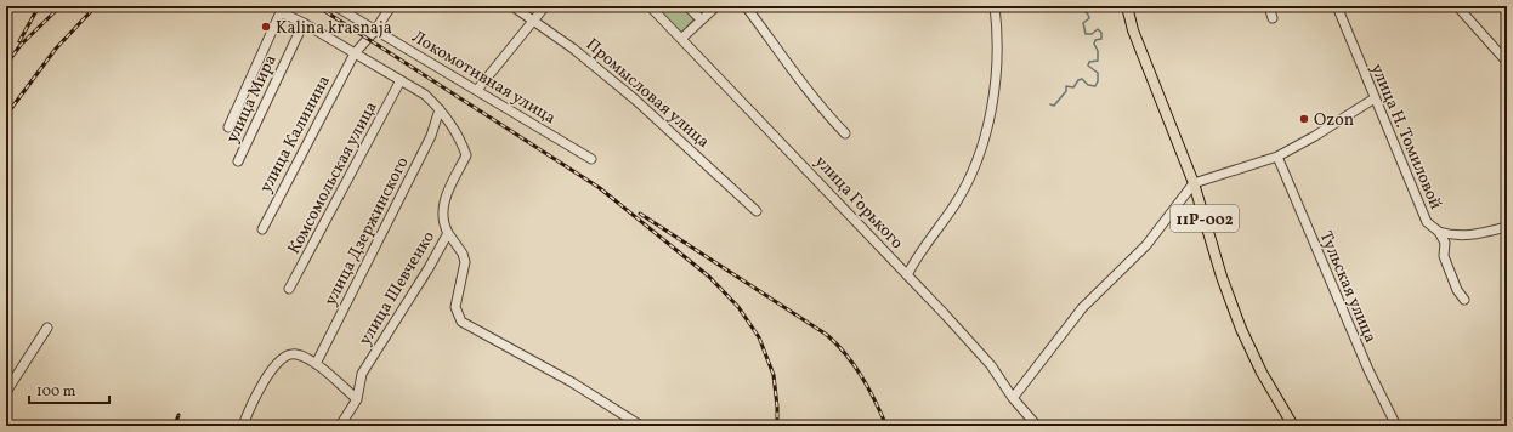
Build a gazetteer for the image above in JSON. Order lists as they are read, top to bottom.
{
  "streets": {
    "main road": ["11Р-002"],
    "street": [
      "Локомотивная улица",
      "Промысловая улица",
      "улица Мира",
      "улица Калинина",
      "улица Н. Томиловой",
      "Комсомольская улица",
      "улица Горького",
      "улица Дзержинского",
      "Тульская улица",
      "улица Шевченко"
    ]
  },
  "crossings": [
    ["Локомотивная улица", "улица Калинина"],
    ["улица Дзержинского", "улица Шевченко"]
  ],
  "places": ["Kalina krasnaja", "Ozon"],
  "scale_bar": "100 m"
}
